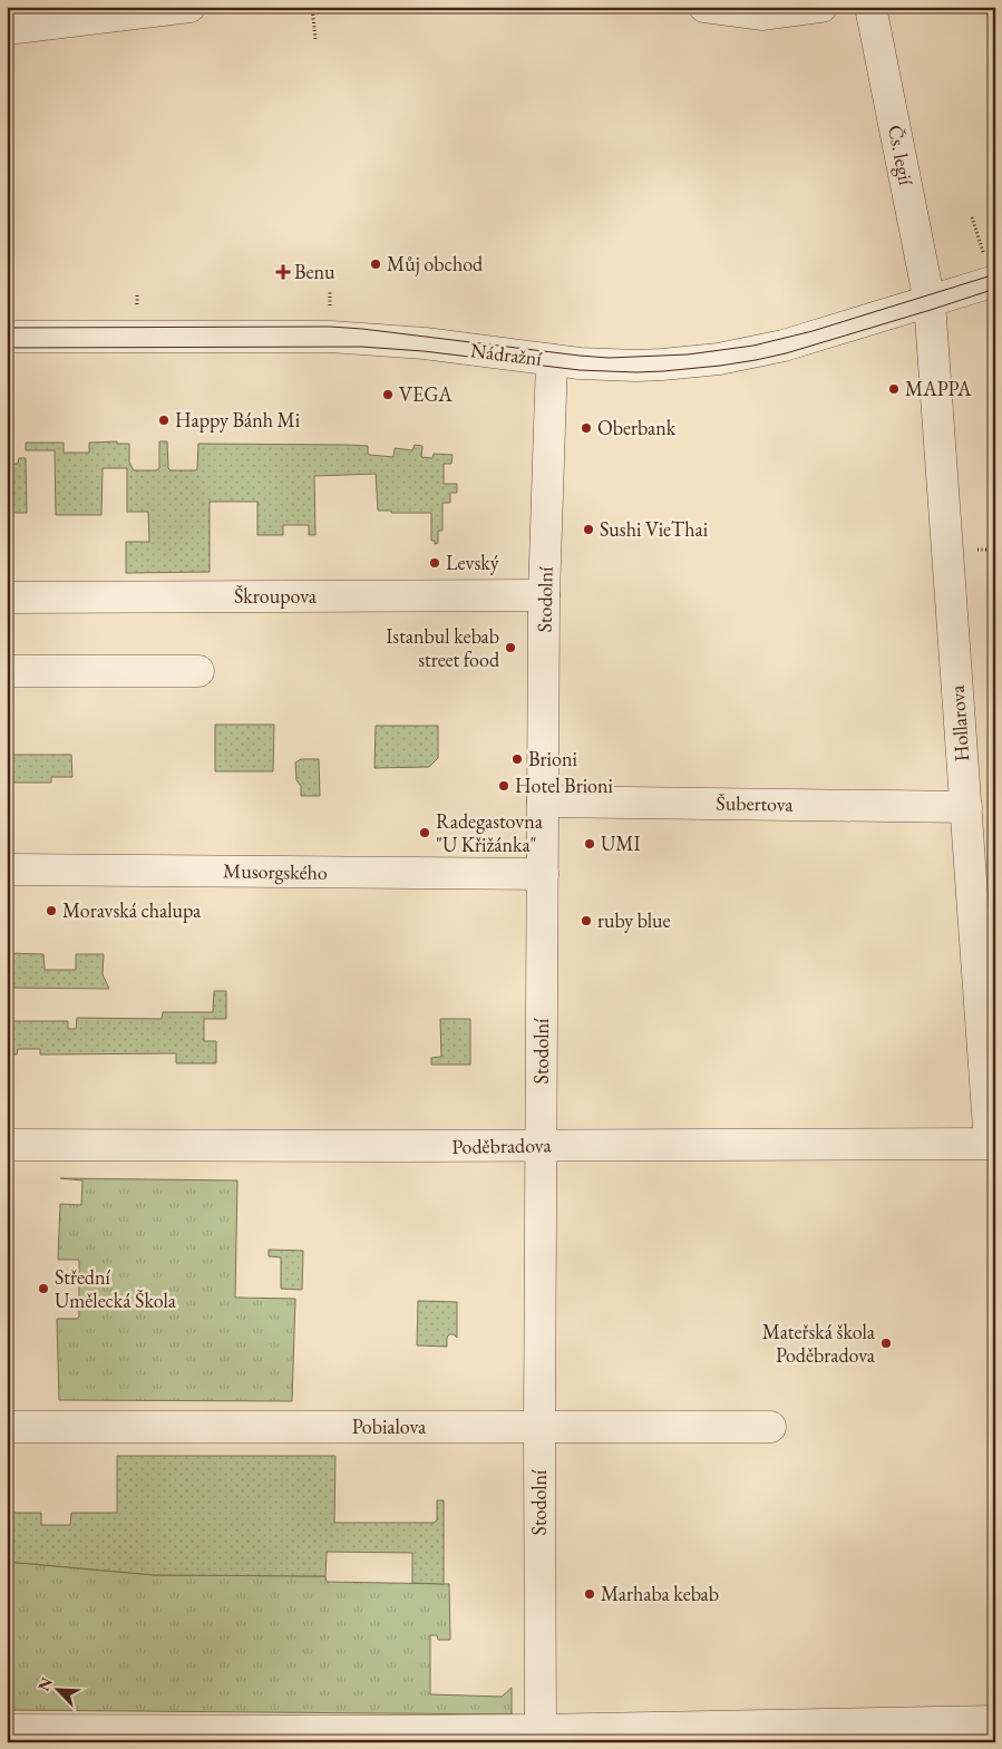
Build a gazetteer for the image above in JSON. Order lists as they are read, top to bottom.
{
  "streets": {
    "street": [
      "Čs. legií",
      "Nádražní",
      "Škroupova",
      "Stodolní",
      "Hollarova",
      "Šubertova",
      "Musorgského",
      "Poděbradova",
      "Pobialova"
    ]
  },
  "crossings": [
    ["Čs. legií", "Nádražní"],
    ["Čs. legií", "Hollarova"],
    ["Nádražní", "Stodolní"],
    ["Nádražní", "Hollarova"],
    ["Škroupova", "Stodolní"],
    ["Stodolní", "Šubertova"],
    ["Stodolní", "Musorgského"],
    ["Stodolní", "Poděbradova"],
    ["Stodolní", "Pobialova"],
    ["Hollarova", "Šubertova"],
    ["Hollarova", "Poděbradova"]
  ],
  "places": {
    "other": [
      "Můj obchod",
      "MAPPA",
      "VEGA",
      "Happy Bánh Mi",
      "Oberbank",
      "Sushi VieThai",
      "Levský",
      "Istanbul kebab street food",
      "Brioni",
      "Hotel Brioni",
      "Radegastovna \"U Křižánka\"",
      "UMI",
      "Moravská chalupa",
      "ruby blue",
      "Střední Umělecká Škola",
      "Mateřská škola Poděbradova",
      "Marhaba kebab"
    ],
    "health": ["Benu"]
  },
  "north": "top left"
}
